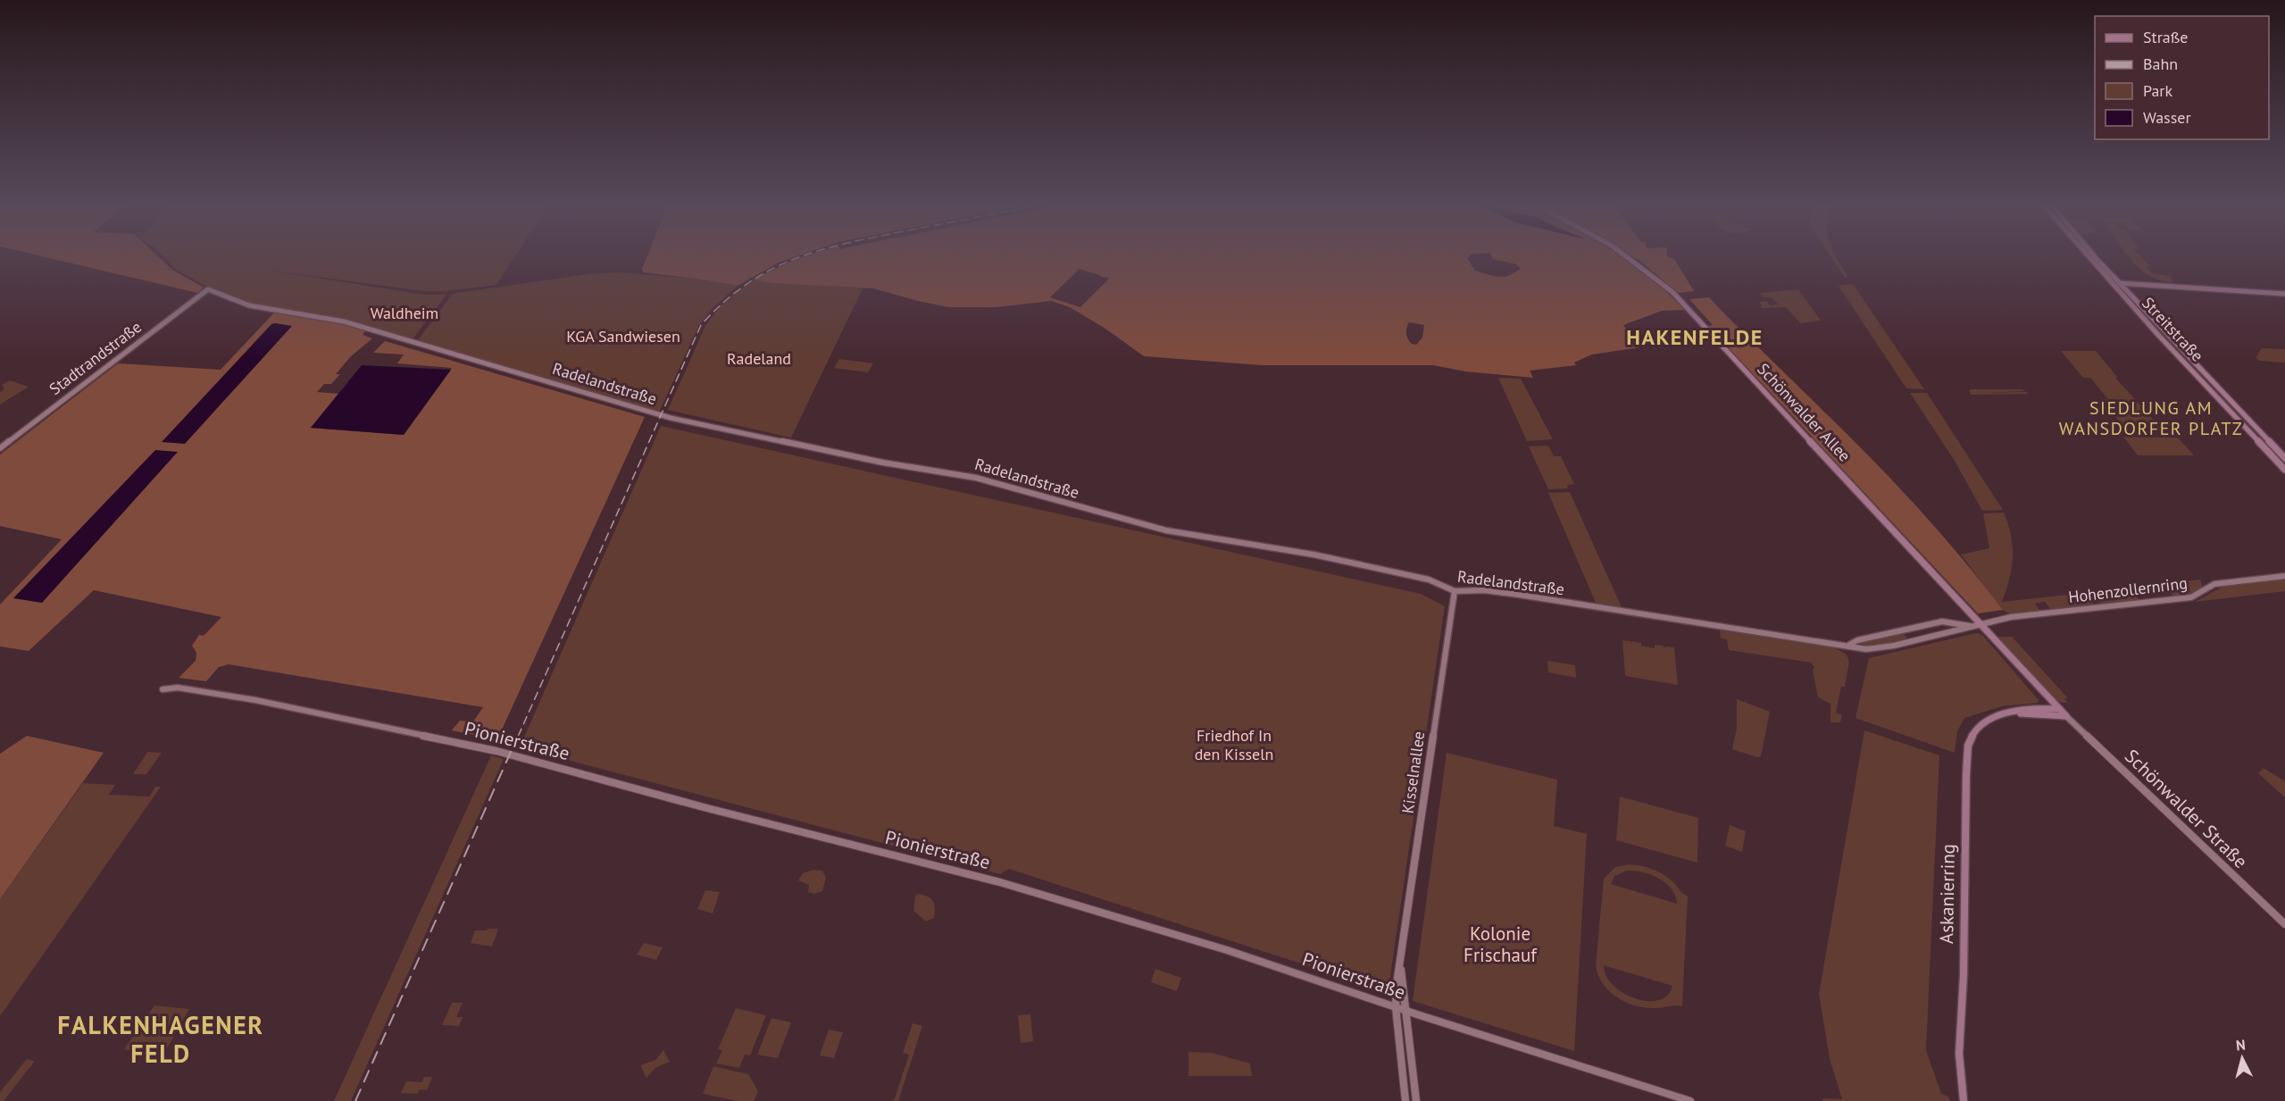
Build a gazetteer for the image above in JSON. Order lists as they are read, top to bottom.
{
  "streets": {
    "main road": ["Streitstraße", "Schönwalder Allee", "Askanierring"],
    "street": [
      "Stadtrandstraße",
      "Radelandstraße",
      "Hohenzollernring",
      "Pionierstraße",
      "Kisselnallee",
      "Schönwalder Straße"
    ]
  },
  "crossings": [
    ["Stadtrandstraße", "Radelandstraße"],
    ["Radelandstraße", "Hohenzollernring"],
    ["Radelandstraße", "Kisselnallee"],
    ["Schönwalder Allee", "Hohenzollernring"],
    ["Schönwalder Allee", "Schönwalder Straße"],
    ["Schönwalder Allee", "Askanierring"],
    ["Pionierstraße", "Kisselnallee"],
    ["Schönwalder Straße", "Askanierring"]
  ],
  "districts": ["HAKENFELDE", "SIEDLUNG AM WANSDORFER PLATZ", "FALKENHAGENER FELD"],
  "parks": [
    "Waldheim",
    "KGA Sandwiesen",
    "Radeland",
    "Friedhof In den Kisseln",
    "Kolonie Frischauf"
  ],
  "legend": [
    "Straße",
    "Bahn",
    "Park",
    "Wasser"
  ],
  "north": "top"
}
